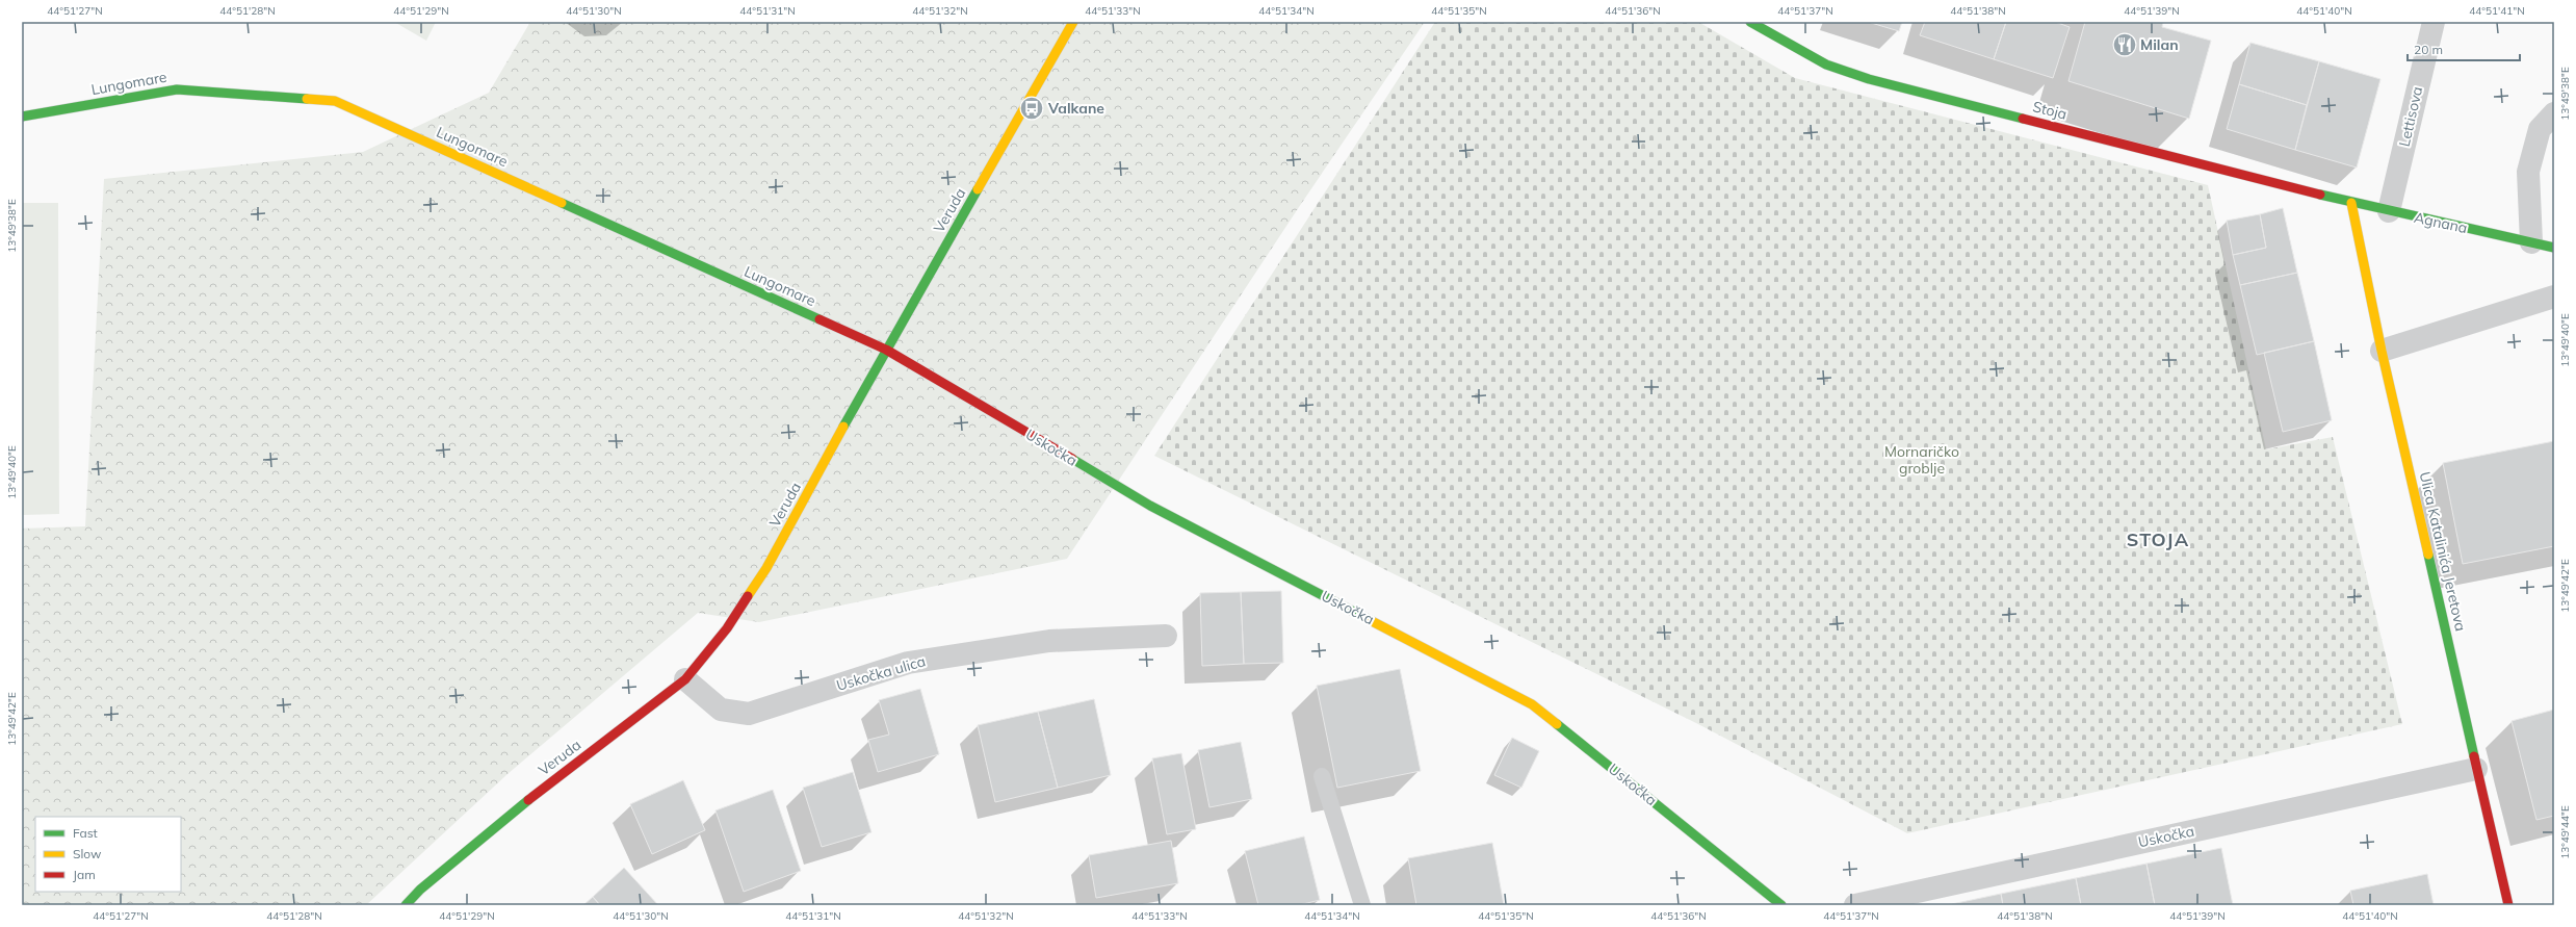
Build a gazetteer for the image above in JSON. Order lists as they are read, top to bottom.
{
  "streets": {
    "main road": [
      "Lungomare",
      "Stoja",
      "Veruda",
      "Agnana",
      "Uskočka",
      "Ulica Katalinića Jeretova"
    ],
    "street": ["Lettisova", "Uskočka ulica"]
  },
  "crossings": [
    ["Lungomare", "Veruda"],
    ["Lungomare", "Uskočka"],
    ["Stoja", "Agnana"],
    ["Stoja", "Ulica Katalinića Jeretova"],
    ["Lettisova", "Agnana"],
    ["Veruda", "Uskočka"],
    ["Veruda", "Uskočka ulica"],
    ["Agnana", "Ulica Katalinića Jeretova"],
    ["Uskočka", "Ulica Katalinića Jeretova"]
  ],
  "districts": ["STOJA"],
  "parks": ["Mornaričko groblje"],
  "places": {
    "restaurant": ["Milan"],
    "bus stop": ["Valkane"]
  },
  "legend": ["Fast", "Slow", "Jam"],
  "scale_bar": "20 m",
  "coordinates": [
    "44°51'27\"N",
    "44°51'28\"N",
    "44°51'29\"N",
    "44°51'30\"N",
    "44°51'31\"N",
    "44°51'32\"N",
    "44°51'33\"N",
    "44°51'34\"N",
    "44°51'35\"N",
    "44°51'36\"N",
    "44°51'37\"N",
    "44°51'38\"N",
    "44°51'39\"N",
    "44°51'40\"N",
    "44°51'41\"N",
    "13°49'38\"E",
    "13°49'40\"E",
    "13°49'42\"E",
    "13°49'44\"E"
  ]
}
